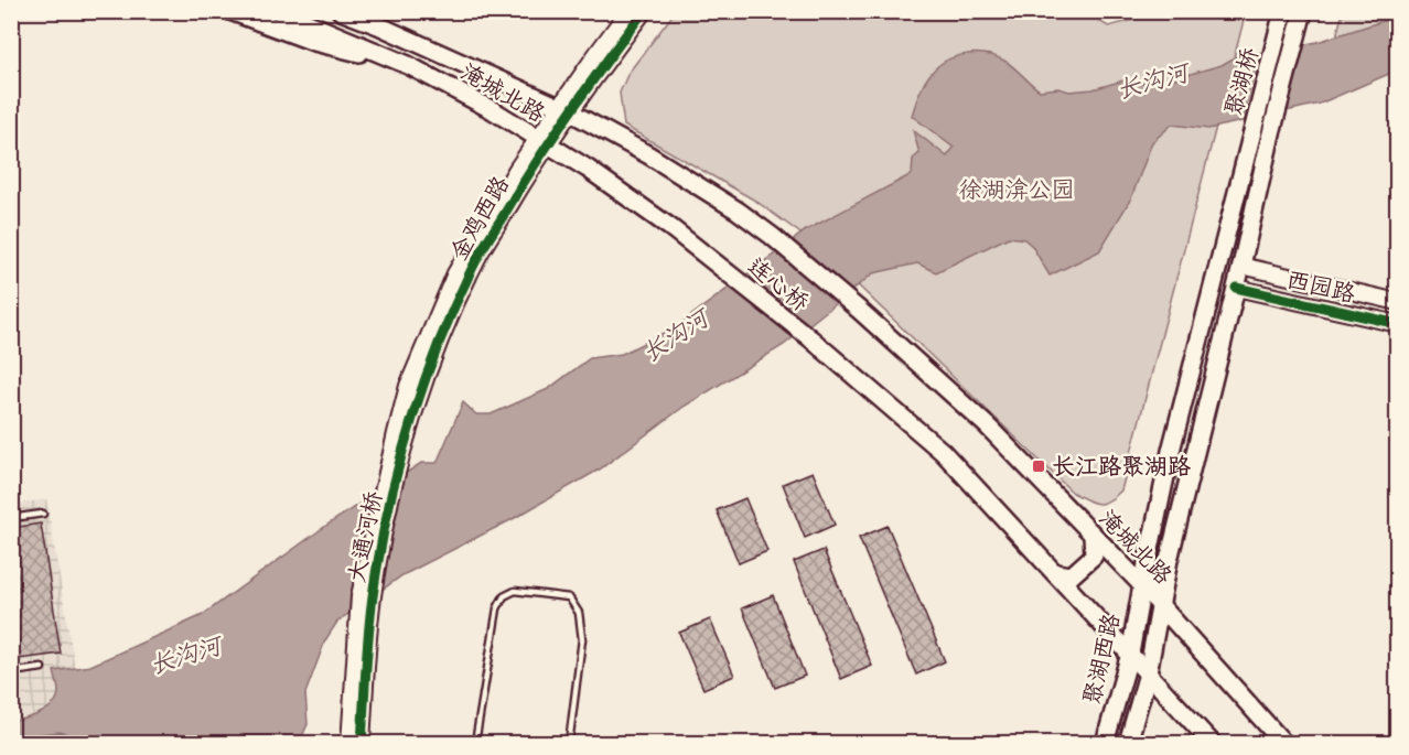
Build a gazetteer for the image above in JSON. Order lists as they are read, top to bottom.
{
  "streets": {
    "main road": [
      "聚湖桥",
      "淹城北路",
      "连心桥",
      "聚湖西路"
    ],
    "street": ["金鸡西路", "西园路", "大通河桥"]
  },
  "crossings": [
    ["聚湖桥", "淹城北路"],
    ["聚湖桥", "西园路"],
    ["聚湖桥", "聚湖西路"],
    ["淹城北路", "金鸡西路"],
    ["淹城北路", "连心桥"],
    ["淹城北路", "聚湖西路"],
    ["金鸡西路", "大通河桥"],
    ["西园路", "聚湖西路"]
  ],
  "water": ["长沟河"],
  "parks": ["徐湖渰公园"],
  "places": {
    "transit": ["长江路聚湖路"]
  }
}
